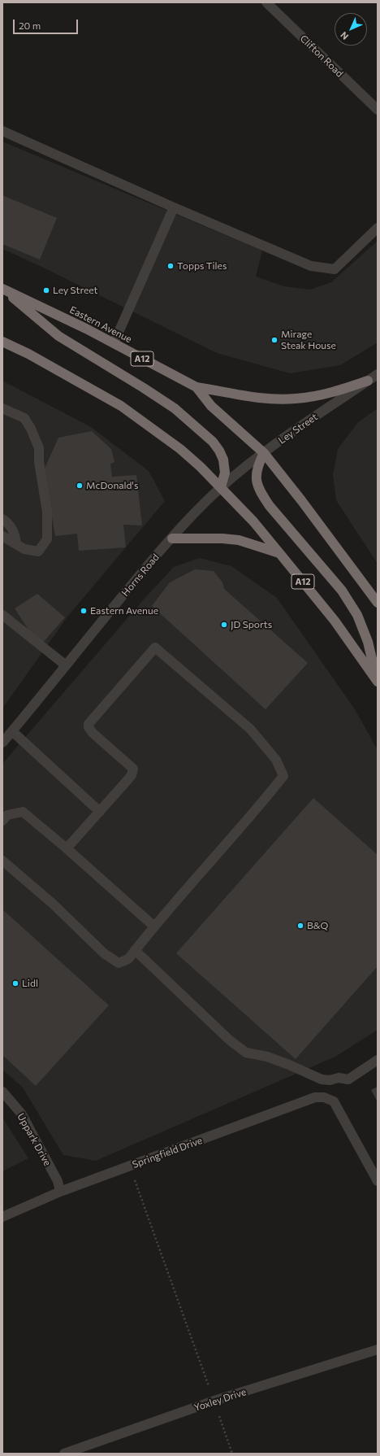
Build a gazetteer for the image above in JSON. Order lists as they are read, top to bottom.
{
  "streets": {
    "highway": ["Eastern Avenue", "A12"],
    "street": [
      "Clifton Road",
      "Ley Street",
      "Horns Road",
      "Uppark Drive",
      "Springfield Drive",
      "Yoxley Drive"
    ]
  },
  "crossings": [
    ["Eastern Avenue", "Ley Street"],
    ["A12", "Ley Street"],
    ["A12", "Horns Road"],
    ["Ley Street", "Horns Road"],
    ["Uppark Drive", "Springfield Drive"]
  ],
  "places": [
    "Topps Tiles",
    "Ley Street",
    "Mirage Steak House",
    "McDonald's",
    "Eastern Avenue",
    "JD Sports",
    "B&Q",
    "Lidl"
  ],
  "scale_bar": "20 m",
  "north": "bottom left"
}
